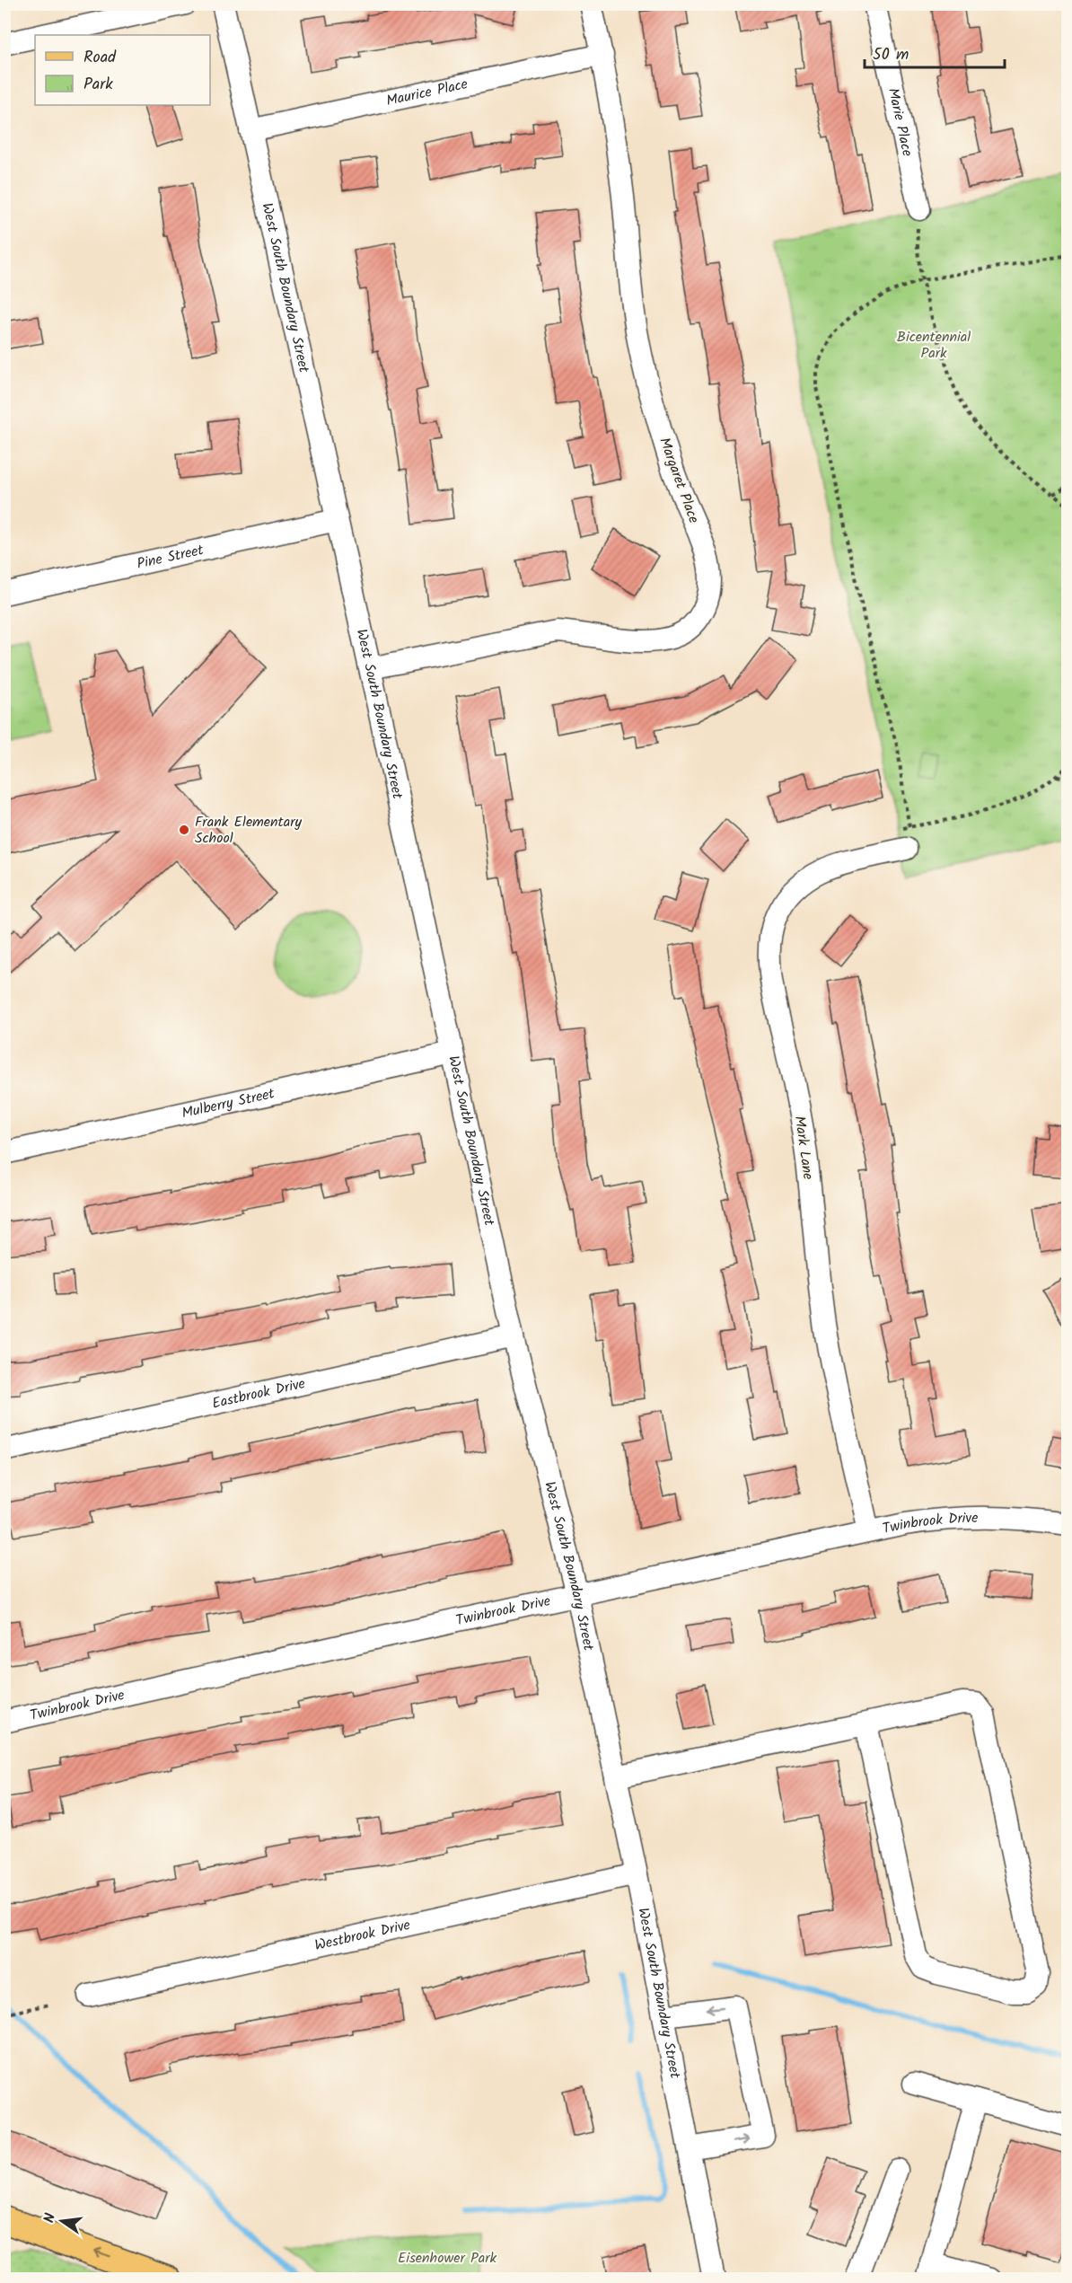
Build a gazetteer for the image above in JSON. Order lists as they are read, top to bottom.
{
  "streets": {
    "street": [
      "Maurice Place",
      "Marie Place",
      "West South Boundary Street",
      "Margaret Place",
      "Pine Street",
      "Mulberry Street",
      "Mark Lane",
      "Eastbrook Drive",
      "Twinbrook Drive",
      "Westbrook Drive"
    ]
  },
  "crossings": [
    ["Maurice Place", "West South Boundary Street"],
    ["Maurice Place", "Margaret Place"],
    ["West South Boundary Street", "Margaret Place"],
    ["West South Boundary Street", "Pine Street"],
    ["West South Boundary Street", "Mulberry Street"],
    ["West South Boundary Street", "Eastbrook Drive"],
    ["West South Boundary Street", "Twinbrook Drive"],
    ["West South Boundary Street", "Westbrook Drive"],
    ["Mark Lane", "Twinbrook Drive"]
  ],
  "parks": ["Bicentennial Park", "Eisenhower Park"],
  "places": ["Frank Elementary School"],
  "legend": ["Road", "Park"],
  "scale_bar": "50 m",
  "north": "left"
}
